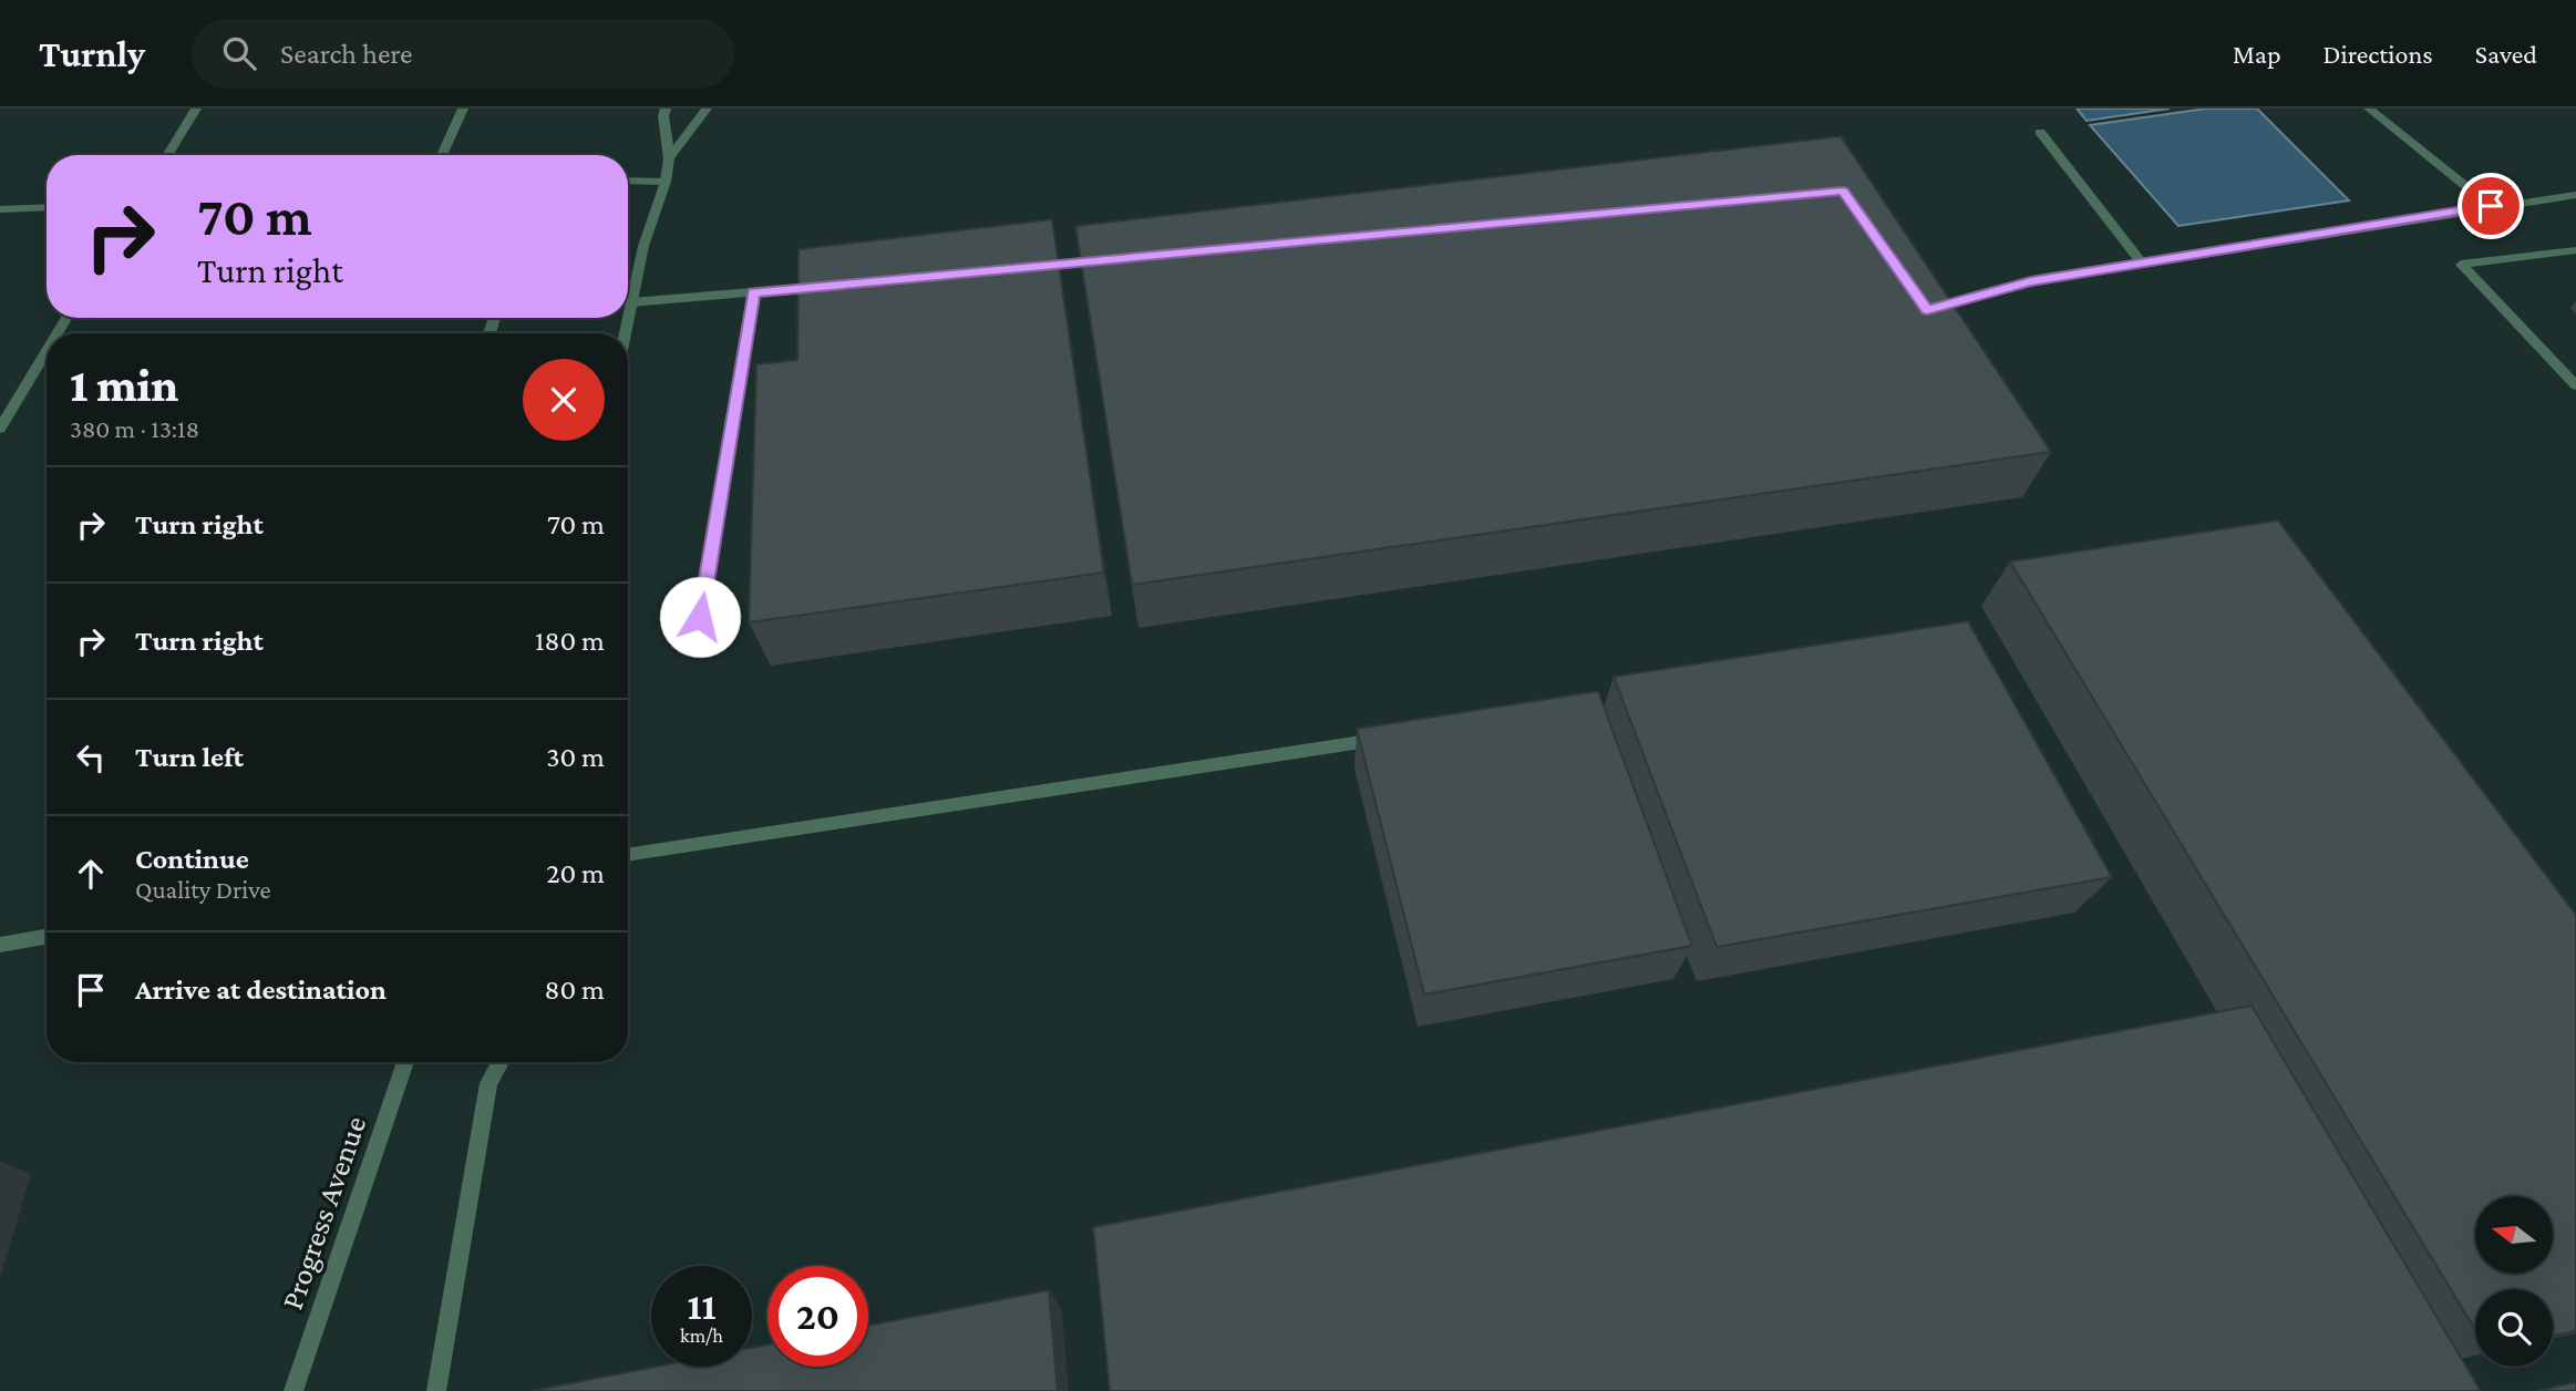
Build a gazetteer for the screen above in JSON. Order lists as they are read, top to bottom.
{
  "streets": {
    "street": ["Progress Avenue"]
  },
  "north": "left",
  "page": {
    "header": "Turnly",
    "search": "Search here",
    "nav": ["Map", "Directions", "Saved"],
    "turn": ["70 m", "Turn right"],
    "heading": ["1 min", "380 m · 13:18"],
    "list": [
      {
        "name": "Turn right",
        "value": "70 m"
      },
      {
        "name": "Turn right",
        "value": "180 m"
      },
      {
        "name": "Turn left",
        "value": "30 m"
      },
      {
        "name": "Continue",
        "note": "Quality Drive",
        "value": "20 m"
      },
      {
        "name": "Arrive at destination",
        "value": "80 m"
      }
    ],
    "speed": "11 km/h",
    "limit": "20"
  }
}
